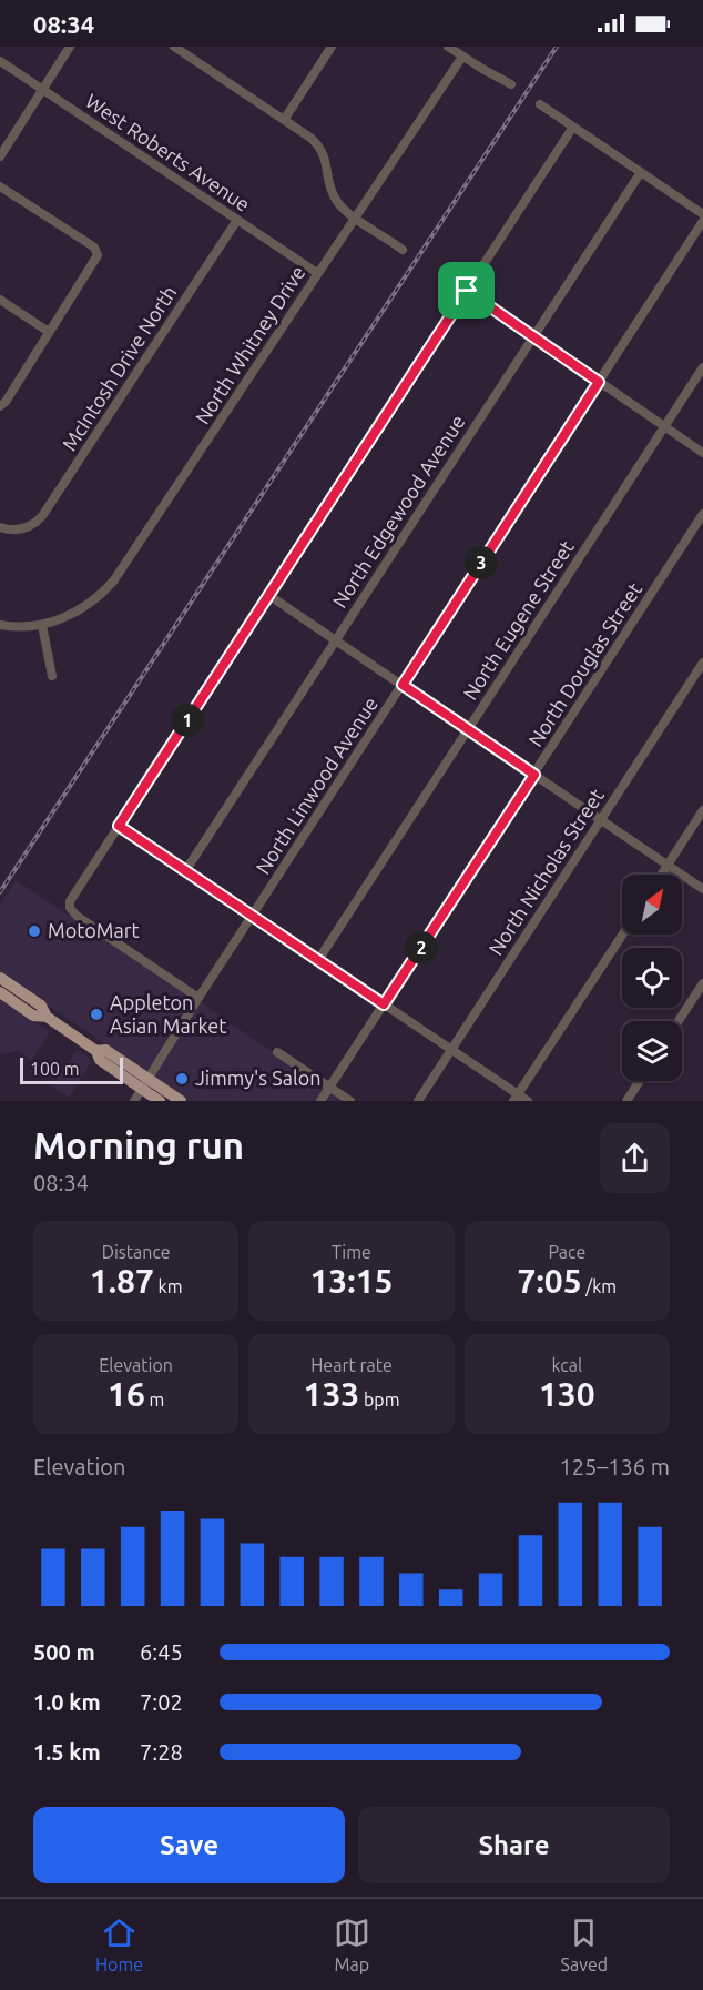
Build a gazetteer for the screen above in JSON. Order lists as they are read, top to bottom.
{
  "streets": {
    "street": [
      "West Roberts Avenue",
      "North Whitney Drive",
      "McIntosh Drive North",
      "North Edgewood Avenue",
      "North Eugene Street",
      "North Douglas Street",
      "North Linwood Avenue",
      "North Nicholas Street"
    ]
  },
  "crossings": [
    ["West Roberts Avenue", "North Whitney Drive"],
    ["West Roberts Avenue", "McIntosh Drive North"]
  ],
  "places": ["MotoMart", "Appleton Asian Market", "Jimmy's Salon"],
  "scale_bar": "100 m",
  "north": "top right",
  "page": {
    "status": "08:34",
    "pins": ["3", "1", "2"],
    "scale": "100 m",
    "heading": ["Morning run", "08:34"],
    "stats": [
      ["Distance", "1.87 km"],
      ["Time", "13:15"],
      ["Pace", "7:05 /km"],
      ["Elevation", "16 m"],
      ["Heart rate", "133 bpm"],
      ["kcal", "130"]
    ],
    "chart": ["Elevation", "125–136 m"],
    "list": [
      {
        "name": "500 m",
        "note": "6:45"
      },
      {
        "name": "1.0 km",
        "note": "7:02"
      },
      {
        "name": "1.5 km",
        "note": "7:28"
      }
    ],
    "buttons": ["Save", "Share"],
    "tabs": ["Home", "Map", "Saved"]
  }
}
